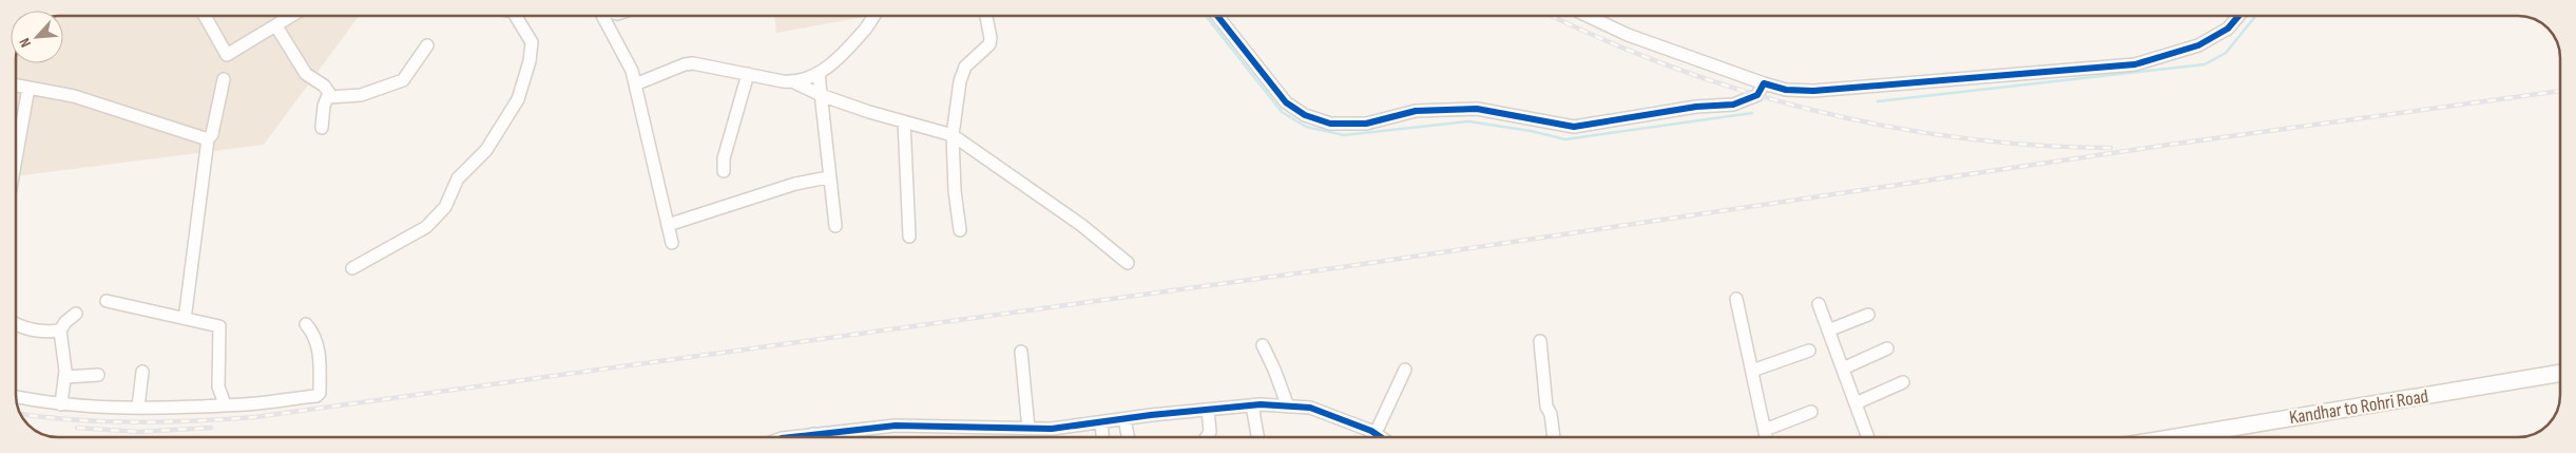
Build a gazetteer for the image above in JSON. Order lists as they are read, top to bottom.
{
  "streets": {
    "street": ["Kandhar to Rohri Road"]
  },
  "north": "bottom left"
}
